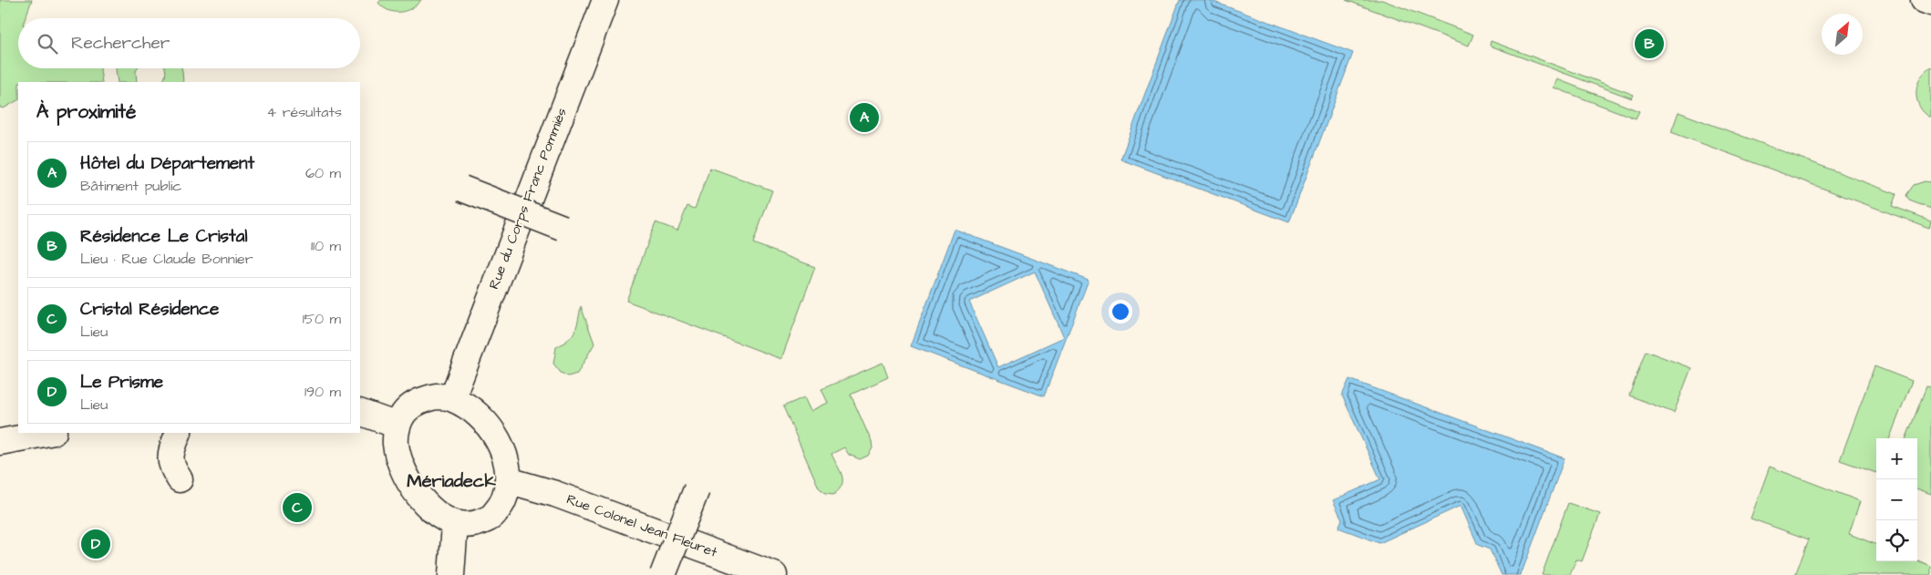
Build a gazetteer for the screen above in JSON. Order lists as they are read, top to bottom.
{
  "streets": {
    "street": ["Rue du Corps Franc Pommiès", "Rue Colonel Jean Fleuret"]
  },
  "crossings": [
    ["Rue du Corps Franc Pommiès", "Rue Colonel Jean Fleuret"]
  ],
  "districts": ["Mériadeck"],
  "north": "top right",
  "page": {
    "search": "Rechercher",
    "pins": [
      "B",
      "A",
      "C",
      "D"
    ],
    "heading": ["À proximité", "4 résultats"],
    "list": [
      {
        "mark": "A",
        "name": "Hôtel du Département",
        "note": "Bâtiment public",
        "value": "60 m"
      },
      {
        "mark": "B",
        "name": "Résidence Le Cristal",
        "note": "Lieu · Rue Claude Bonnier",
        "value": "110 m"
      },
      {
        "mark": "C",
        "name": "Cristal Résidence",
        "note": "Lieu",
        "value": "150 m"
      },
      {
        "mark": "D",
        "name": "Le Prisme",
        "note": "Lieu",
        "value": "190 m"
      }
    ],
    "map_buttons": ["+", "−"]
  }
}
